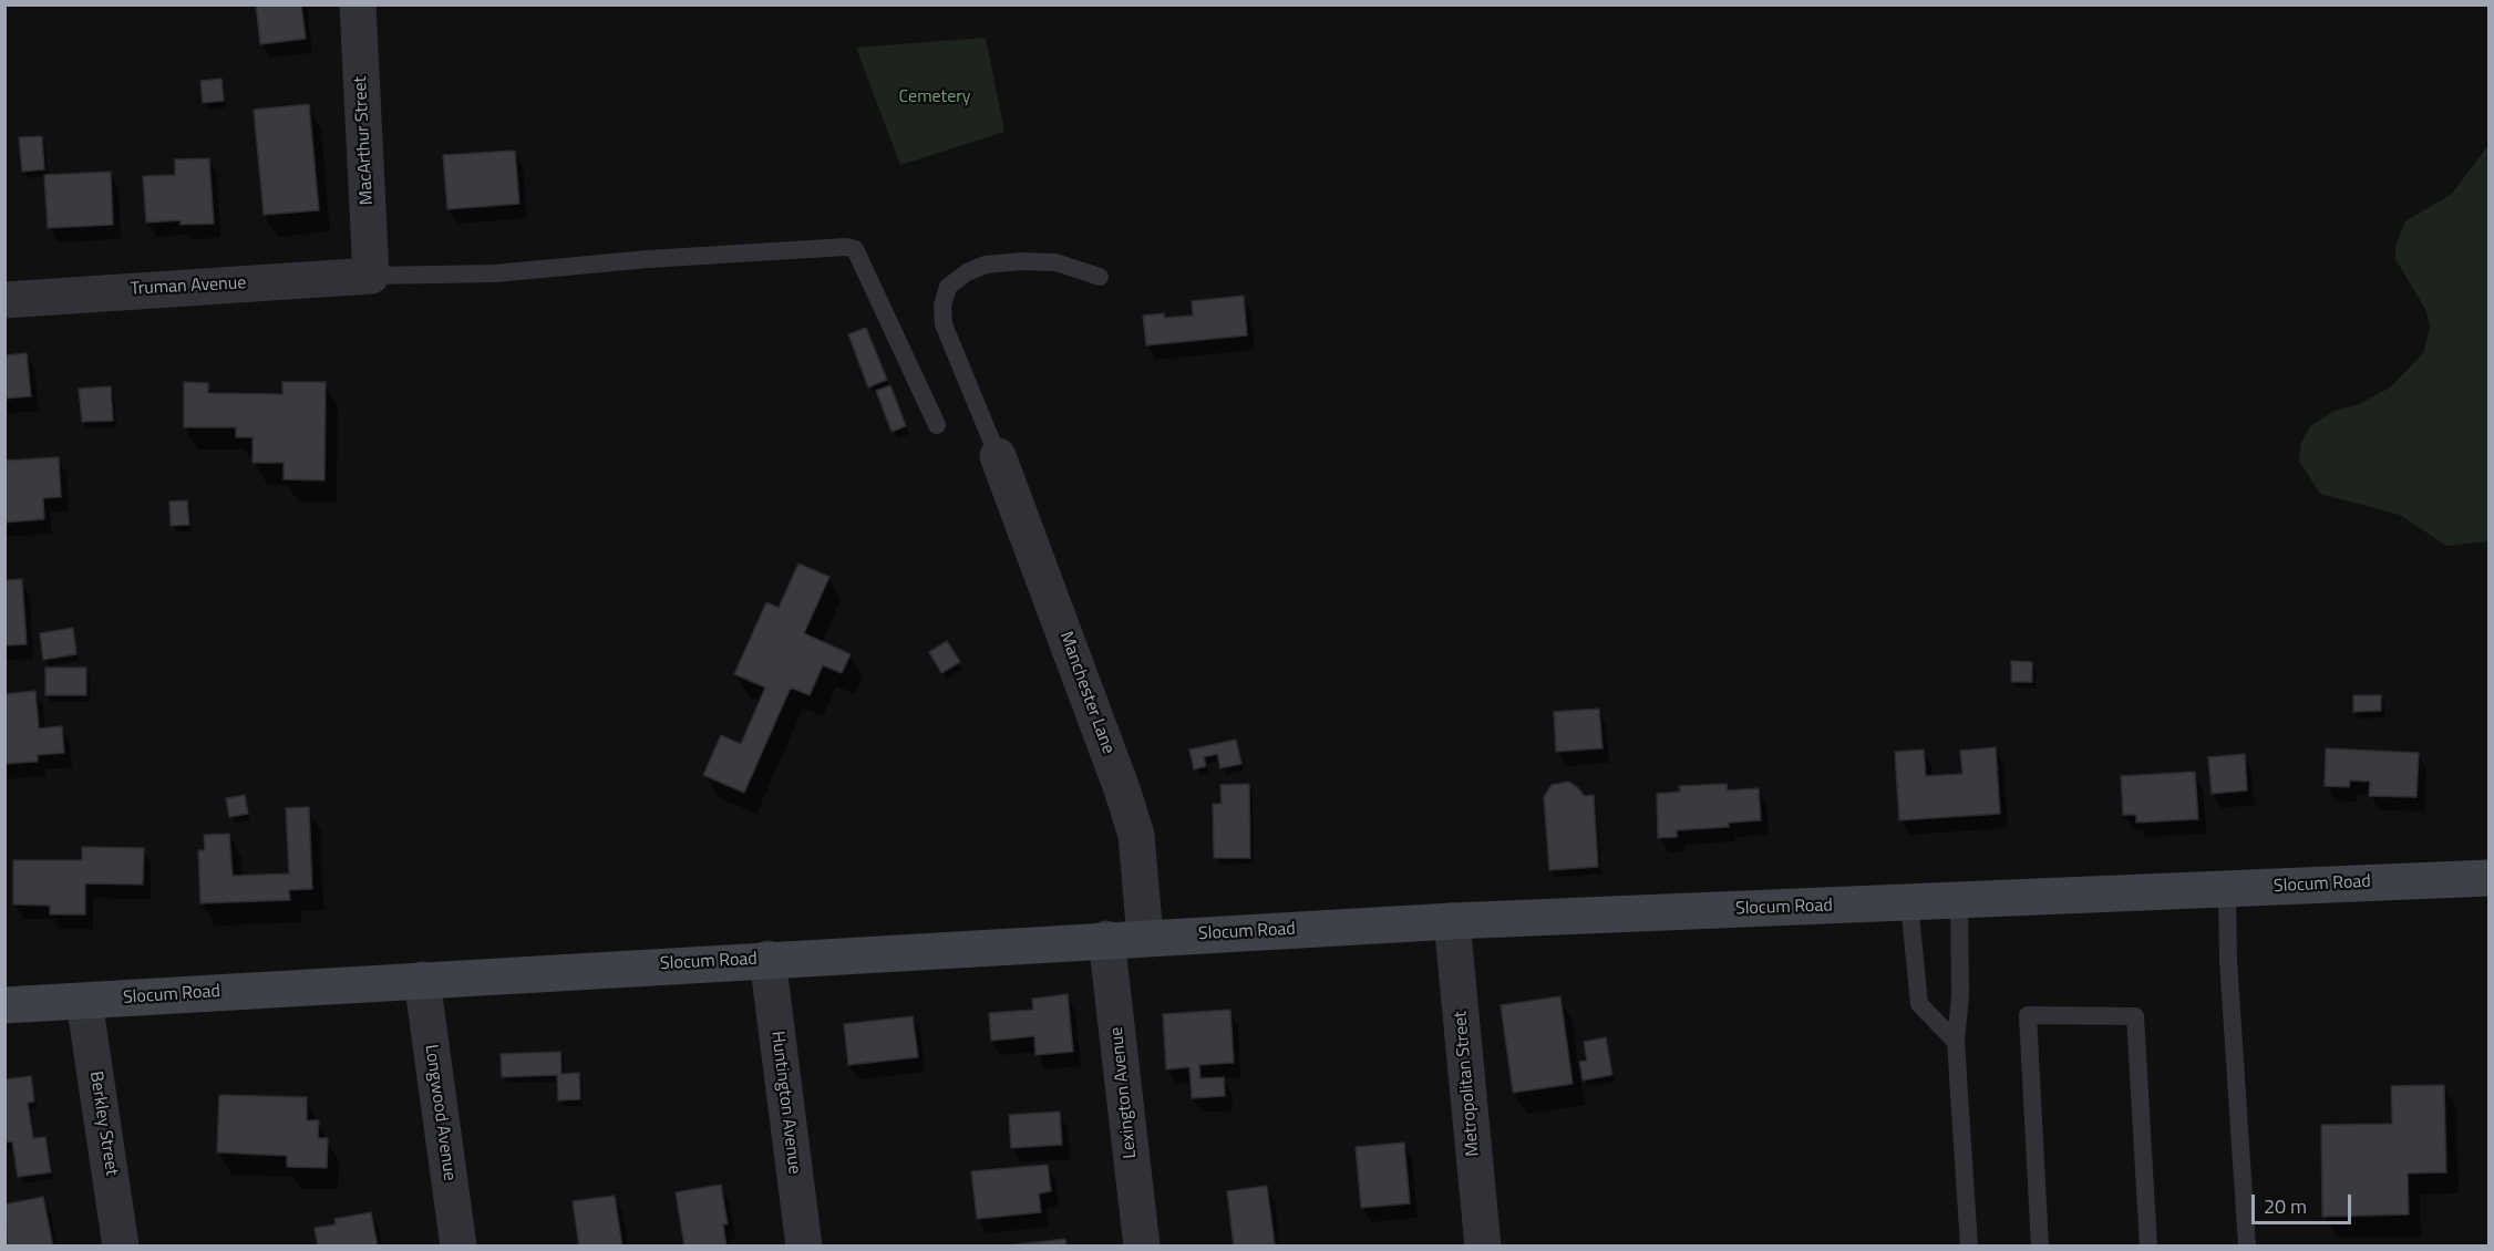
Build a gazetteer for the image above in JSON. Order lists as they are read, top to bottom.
{
  "streets": {
    "main road": ["Slocum Road"],
    "street": [
      "MacArthur Street",
      "Truman Avenue",
      "Manchester Lane",
      "Metropolitan Street",
      "Lexington Avenue",
      "Huntington Avenue",
      "Longwood Avenue",
      "Berkley Street"
    ]
  },
  "crossings": [
    ["MacArthur Street", "Truman Avenue"],
    ["Manchester Lane", "Slocum Road"],
    ["Slocum Road", "Metropolitan Street"],
    ["Slocum Road", "Lexington Avenue"],
    ["Slocum Road", "Huntington Avenue"],
    ["Slocum Road", "Longwood Avenue"],
    ["Slocum Road", "Berkley Street"]
  ],
  "parks": ["Cemetery"],
  "scale_bar": "20 m"
}
